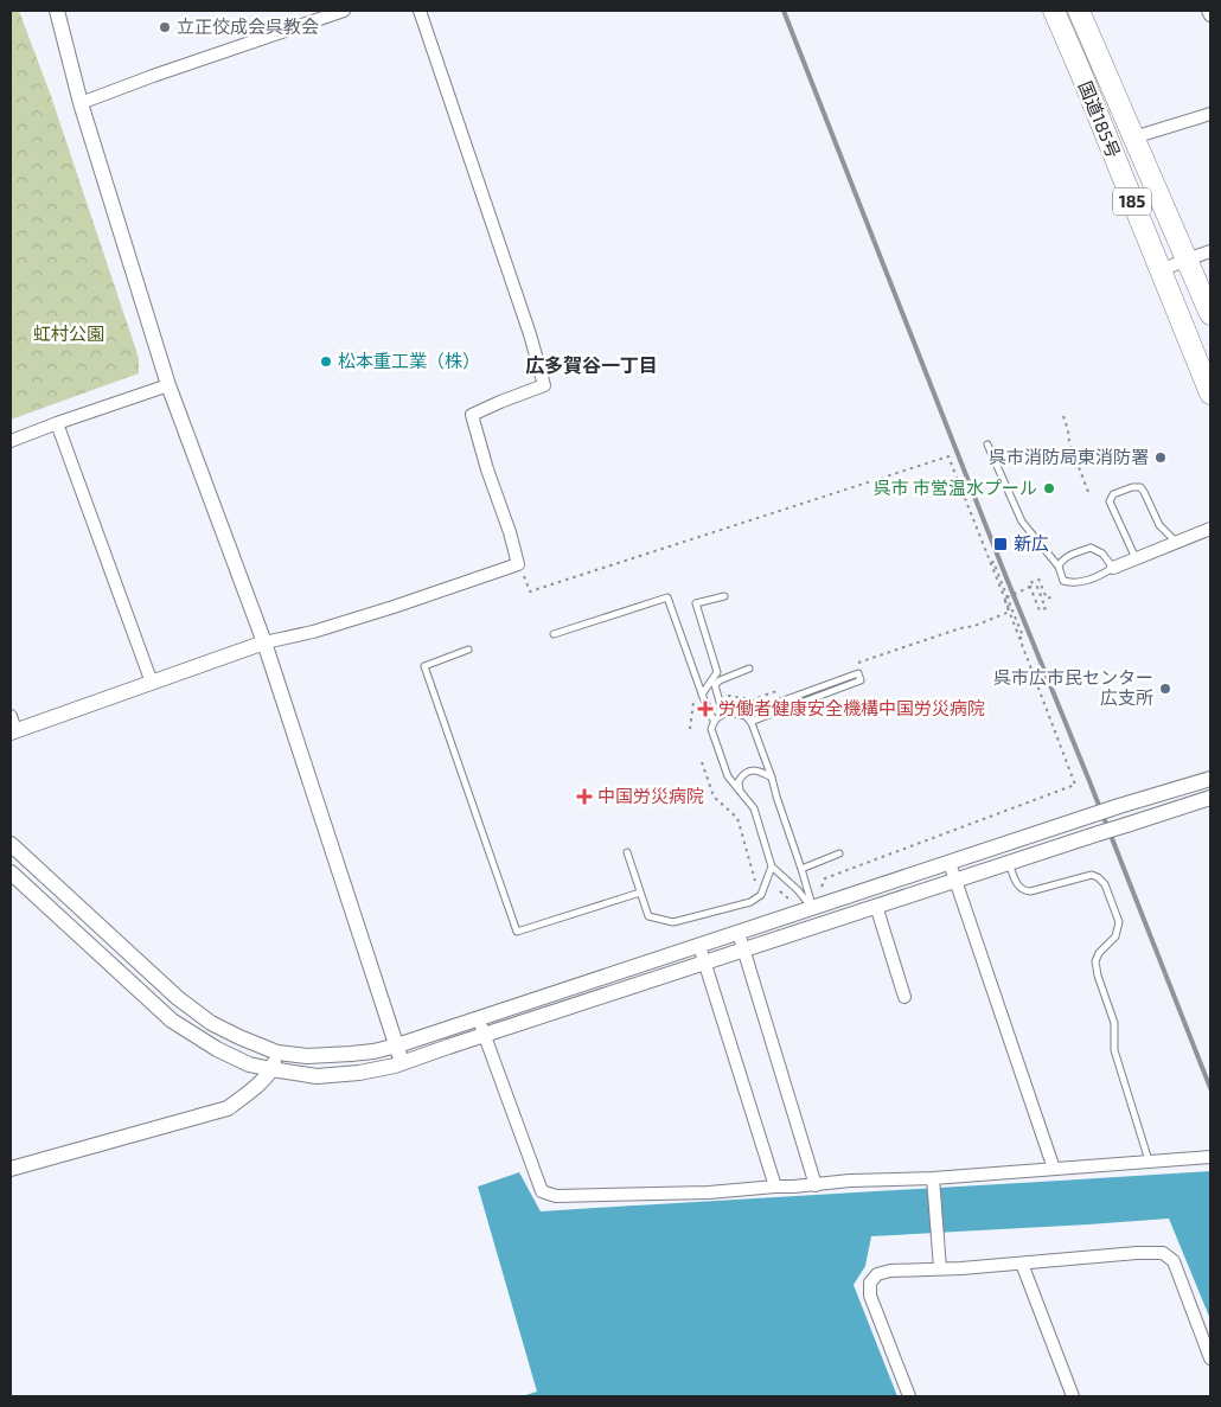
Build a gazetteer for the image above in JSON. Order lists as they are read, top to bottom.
{
  "streets": {
    "highway": ["国道185号", "185"]
  },
  "districts": ["広多賀谷一丁目"],
  "parks": ["虹村公園"],
  "places": {
    "other": [
      "立正佼成会呉教会",
      "松本重工業（株）",
      "呉市消防局東消防署",
      "呉市 市営温水プール",
      "呉市広市民センター 広支所"
    ],
    "transit": ["新広"],
    "health": ["労働者健康安全機構中国労災病院", "中国労災病院"]
  }
}
